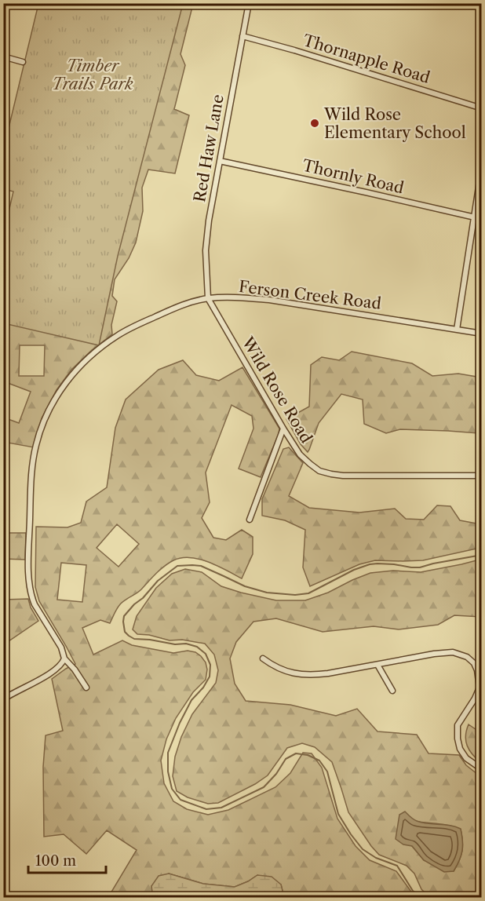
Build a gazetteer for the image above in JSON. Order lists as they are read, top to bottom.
{
  "streets": {
    "street": [
      "Thornapple Road",
      "Red Haw Lane",
      "Thornly Road",
      "Ferson Creek Road",
      "Wild Rose Road"
    ]
  },
  "crossings": [
    ["Thornapple Road", "Red Haw Lane"],
    ["Red Haw Lane", "Thornly Road"],
    ["Red Haw Lane", "Ferson Creek Road"],
    ["Red Haw Lane", "Wild Rose Road"],
    ["Ferson Creek Road", "Wild Rose Road"]
  ],
  "parks": ["Timber Trails Park"],
  "places": ["Wild Rose Elementary School"],
  "scale_bar": "100 m"
}
